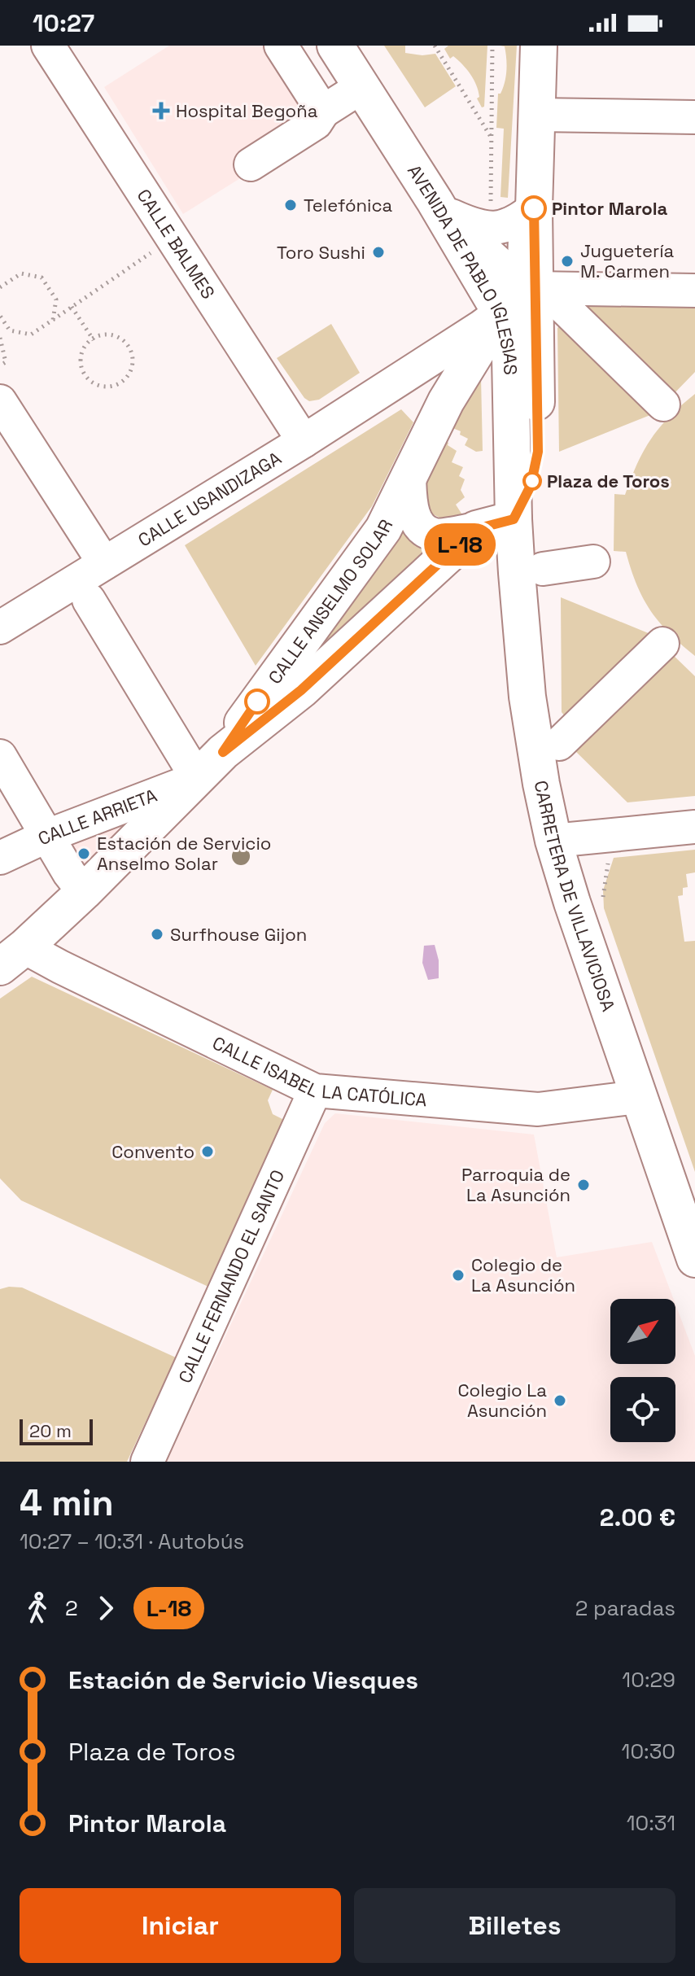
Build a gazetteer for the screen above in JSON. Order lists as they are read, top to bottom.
{
  "streets": {
    "main road": ["AVENIDA DE PABLO IGLESIAS", "CALLE ANSELMO SOLAR", "CARRETERA DE VILLAVICIOSA"],
    "street": [
      "CALLE BALMES",
      "CALLE USANDIZAGA",
      "CALLE ARRIETA",
      "CALLE ISABEL LA CATÓLICA",
      "CALLE FERNANDO EL SANTO"
    ]
  },
  "crossings": [
    ["CALLE BALMES", "CALLE USANDIZAGA"],
    ["AVENIDA DE PABLO IGLESIAS", "CALLE USANDIZAGA"],
    ["AVENIDA DE PABLO IGLESIAS", "CALLE ANSELMO SOLAR"],
    ["AVENIDA DE PABLO IGLESIAS", "CARRETERA DE VILLAVICIOSA"],
    ["CALLE USANDIZAGA", "CALLE ANSELMO SOLAR"],
    ["CALLE ANSELMO SOLAR", "CALLE ARRIETA"],
    ["CALLE ANSELMO SOLAR", "CALLE ISABEL LA CATÓLICA"],
    ["CARRETERA DE VILLAVICIOSA", "CALLE ISABEL LA CATÓLICA"],
    ["CALLE ISABEL LA CATÓLICA", "CALLE FERNANDO EL SANTO"]
  ],
  "places": {
    "health": ["Hospital Begoña"],
    "other": [
      "Telefónica",
      "Pintor Marola",
      "Toro Sushi",
      "Juguetería M. Carmen",
      "Plaza de Toros",
      "Estación de Servicio Anselmo Solar",
      "Surfhouse Gijon",
      "Convento",
      "Parroquia de La Asunción",
      "Colegio de La Asunción",
      "Colegio La Asunción"
    ]
  },
  "lines": ["bus line L-18"],
  "scale_bar": "20 m",
  "north": "top right",
  "page": {
    "status": "10:27",
    "on_map": "L-18",
    "scale": "20 m",
    "heading": ["4 min", "10:27 – 10:31 · Autobús", "2.00 €"],
    "legs": ["2", "L-18", "2 paradas"],
    "list": [
      {
        "name": "Estación de Servicio Viesques",
        "value": "10:29"
      },
      {
        "name": "Plaza de Toros",
        "value": "10:30"
      },
      {
        "name": "Pintor Marola",
        "value": "10:31"
      }
    ],
    "buttons": ["Iniciar", "Billetes"]
  }
}
